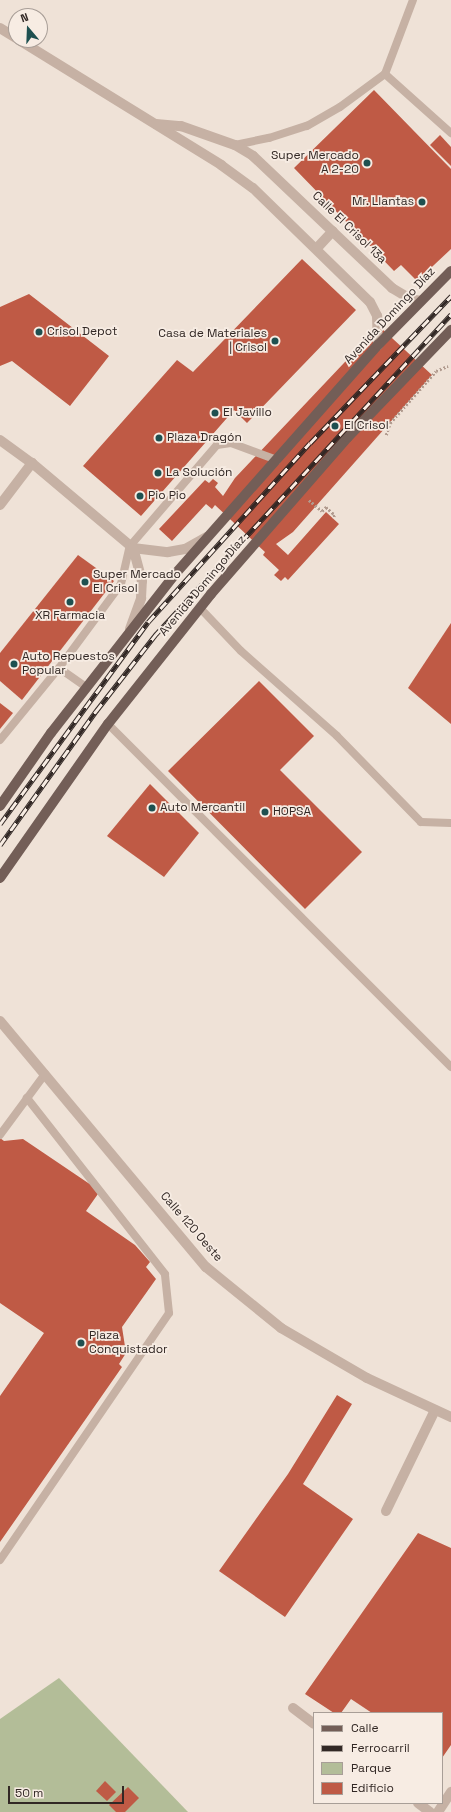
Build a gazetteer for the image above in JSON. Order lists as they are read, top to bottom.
{
  "streets": {
    "main road": ["Avenida Domingo Díaz"],
    "street": ["Calle El Crisol 13a", "Calle 120 Oeste"]
  },
  "crossings": [
    ["Calle El Crisol 13a", "Avenida Domingo Díaz"]
  ],
  "places": [
    "Super Mercado A 2-20",
    "Mr. Llantas",
    "Crisol Depot",
    "Casa de Materiales | Crisol",
    "El Javillo",
    "El Crisol",
    "Plaza Dragón",
    "La Solución",
    "Pio Pio",
    "Super Mercado El Crisol",
    "XR Farmacia",
    "Auto Repuestos Popular",
    "Auto Mercantil",
    "HOPSA",
    "Plaza Conquistador"
  ],
  "legend": [
    "Calle",
    "Ferrocarril",
    "Parque",
    "Edificio"
  ],
  "scale_bar": "50 m",
  "north": "top"
}
